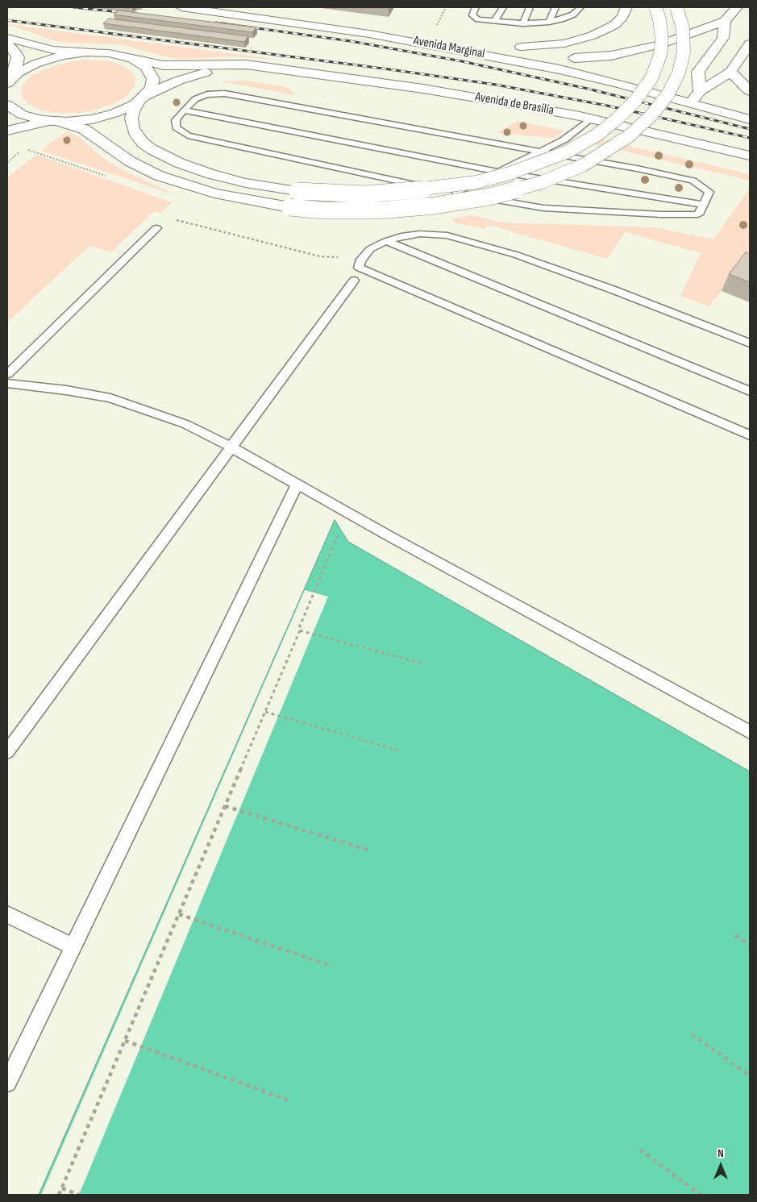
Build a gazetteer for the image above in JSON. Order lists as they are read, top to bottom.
{
  "streets": {
    "main road": ["Avenida Marginal", "Avenida de Brasília"]
  },
  "north": "top"
}
